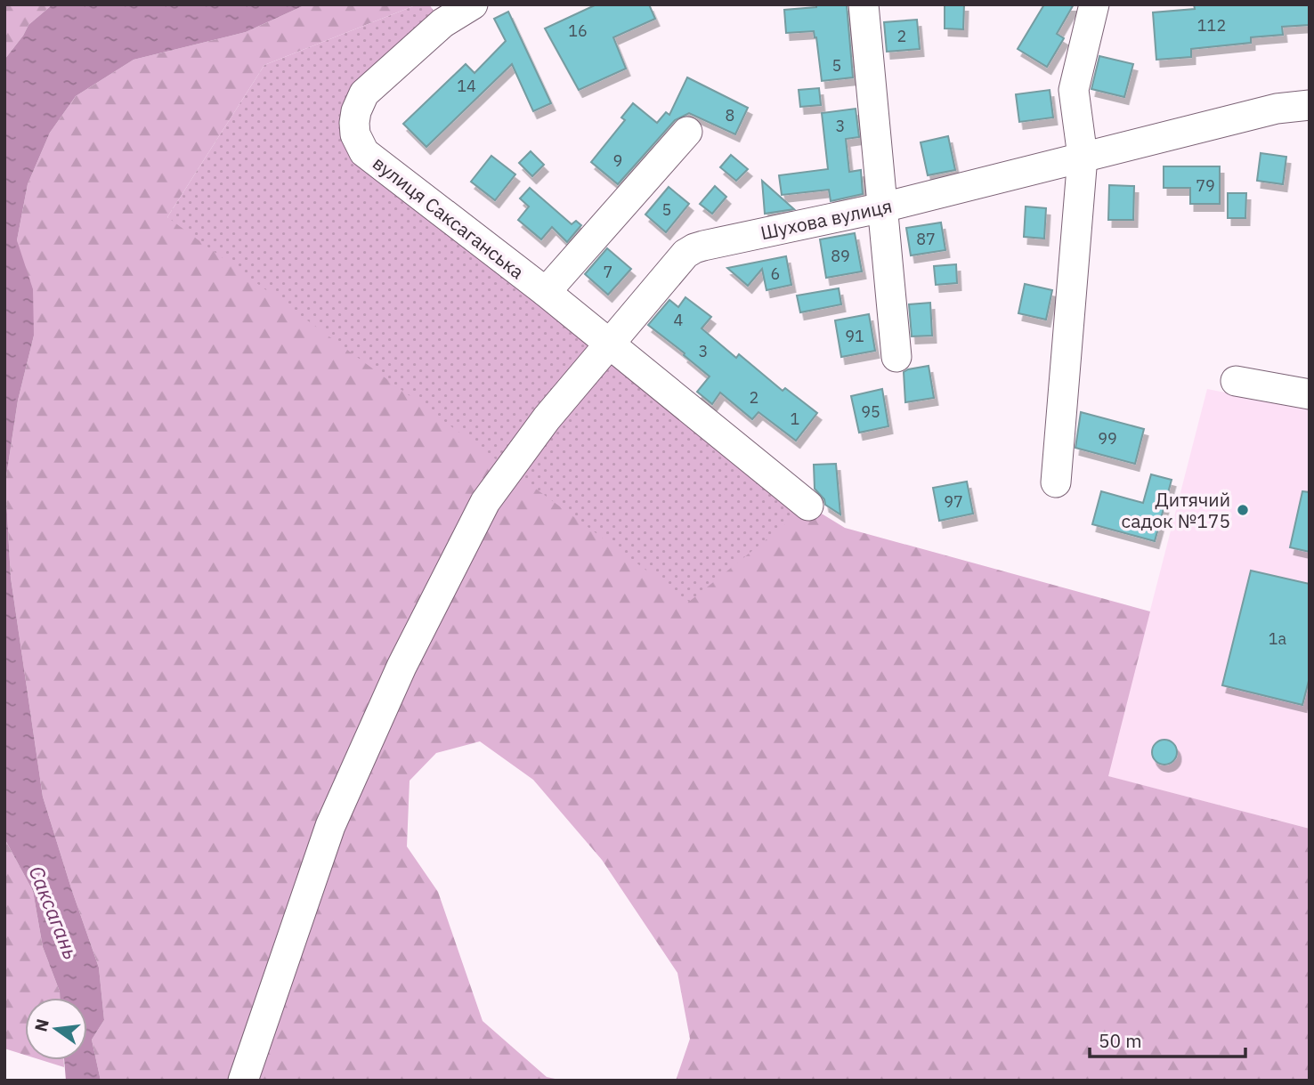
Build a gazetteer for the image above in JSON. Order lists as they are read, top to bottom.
{
  "streets": {
    "street": ["вулиця Саксаганська", "Шухова вулиця"]
  },
  "crossings": [
    ["вулиця Саксаганська", "Шухова вулиця"]
  ],
  "water": ["Саксагань"],
  "places": ["Дитячий садок №175"],
  "house_numbers": [
    "112",
    "16",
    "2",
    "5",
    "14",
    "8",
    "3",
    "9",
    "79",
    "5",
    "87",
    "89",
    "7",
    "6",
    "4",
    "91",
    "3",
    "2",
    "95",
    "1",
    "99",
    "97",
    "1а"
  ],
  "scale_bar": "50 m",
  "north": "left"
}
